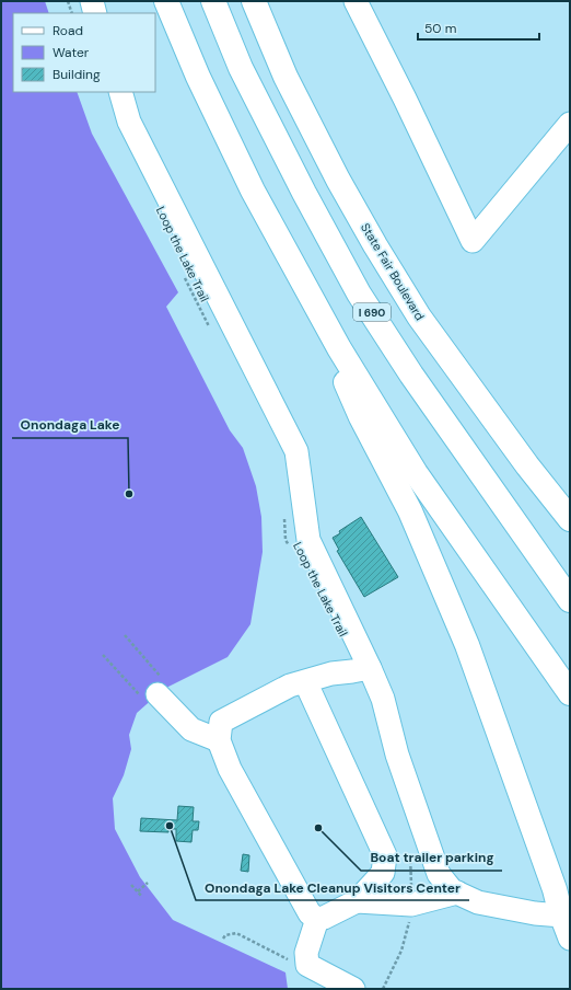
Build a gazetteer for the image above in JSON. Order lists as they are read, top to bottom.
{
  "streets": {
    "main road": ["State Fair Boulevard", "I 690"],
    "path": ["Loop the Lake Trail"]
  },
  "places": ["Onondaga Lake", "Onondaga Lake Cleanup Visitors Center", "Boat trailer parking"],
  "legend": ["Road", "Water", "Building"],
  "scale_bar": "50 m"
}
